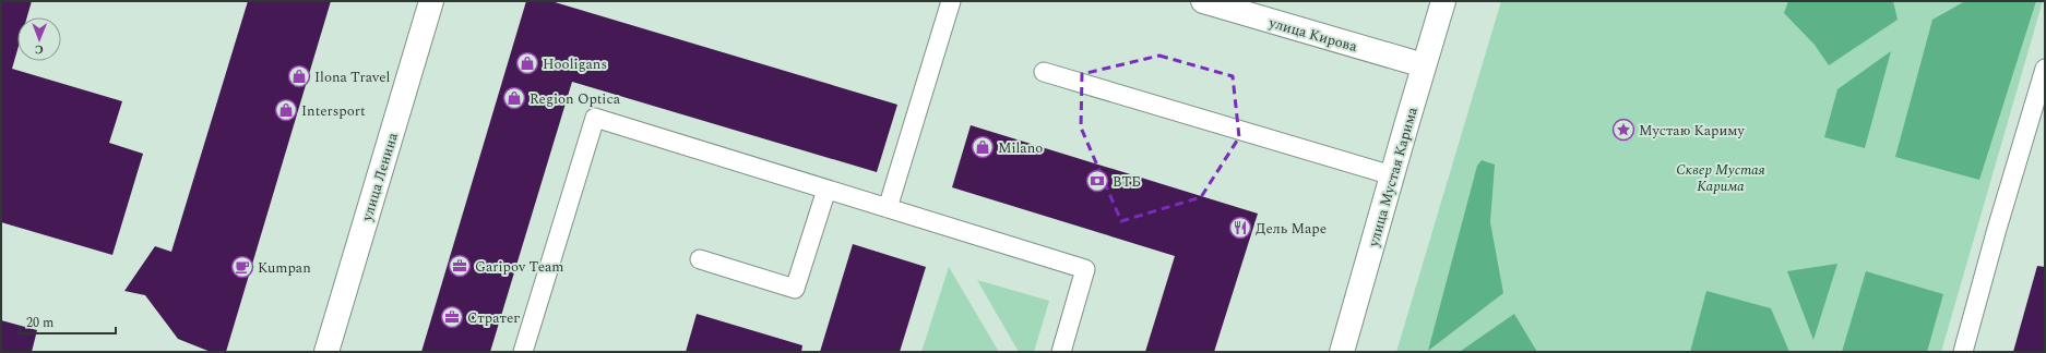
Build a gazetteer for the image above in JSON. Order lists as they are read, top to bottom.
{
  "streets": {
    "street": ["улица Кирова", "улица Ленина", "улица Мустая Карима"]
  },
  "crossings": [
    ["улица Кирова", "улица Мустая Карима"]
  ],
  "parks": ["Сквер Мустая Карима"],
  "places": {
    "shop": [
      "Hooligans",
      "Ilona Travel",
      "Region Optica",
      "Intersport",
      "Milano"
    ],
    "place": ["Мустаю Кариму"],
    "bank": ["ВТБ"],
    "restaurant": ["Дель Маре"],
    "office": ["Garipov Team", "Стратег"],
    "cafe": ["Kumpan"]
  },
  "scale_bar": "20 m",
  "north": "bottom"
}
